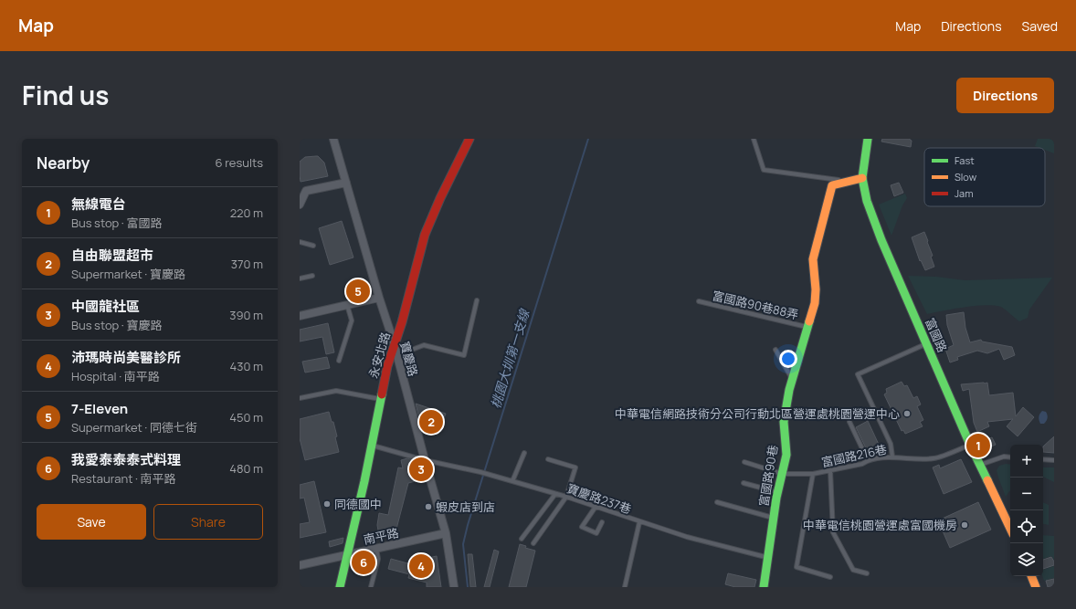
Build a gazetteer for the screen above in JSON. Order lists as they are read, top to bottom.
{
  "streets": {
    "street": [
      "富國路",
      "永安北路",
      "寶慶路",
      "富國路90巷",
      "南平路"
    ],
    "lane": ["富國路90巷88弄", "富國路216巷", "寶慶路237巷"]
  },
  "crossings": [
    ["富國路90巷88弄", "富國路90巷"],
    ["富國路", "富國路216巷"],
    ["富國路", "富國路90巷"],
    ["永安北路", "寶慶路"],
    ["永安北路", "寶慶路237巷"],
    ["永安北路", "南平路"],
    ["寶慶路", "寶慶路237巷"],
    ["寶慶路", "南平路"],
    ["富國路216巷", "富國路90巷"],
    ["富國路90巷", "寶慶路237巷"]
  ],
  "water": ["桃園大圳第一支線"],
  "places": [
    "中華電信網路技術分公司行動北區營運處桃園營運中心",
    "同德國中",
    "蝦皮店到店",
    "中華電信桃園營運處富國機房"
  ],
  "legend": ["Fast", "Slow", "Jam"],
  "page": {
    "header": "Map",
    "nav": ["Map", "Directions", "Saved"],
    "title": "Find us",
    "buttons": [
      "Directions",
      ["Save", "Share"]
    ],
    "heading": ["Nearby", "6 results"],
    "list": [
      {
        "mark": "1",
        "name": "無線電台",
        "note": "Bus stop · 富國路",
        "value": "220 m"
      },
      {
        "mark": "2",
        "name": "自由聯盟超市",
        "note": "Supermarket · 寶慶路",
        "value": "370 m"
      },
      {
        "mark": "3",
        "name": "中國龍社區",
        "note": "Bus stop · 寶慶路",
        "value": "390 m"
      },
      {
        "mark": "4",
        "name": "沛瑪時尚美醫診所",
        "note": "Hospital · 南平路",
        "value": "430 m"
      },
      {
        "mark": "5",
        "name": "7-Eleven",
        "note": "Supermarket · 同德七街",
        "value": "450 m"
      },
      {
        "mark": "6",
        "name": "我愛泰泰泰式料理",
        "note": "Restaurant · 南平路",
        "value": "480 m"
      }
    ],
    "pins": [
      "5",
      "2",
      "1",
      "3",
      "6",
      "4"
    ],
    "map_buttons": ["+", "−"]
  }
}
